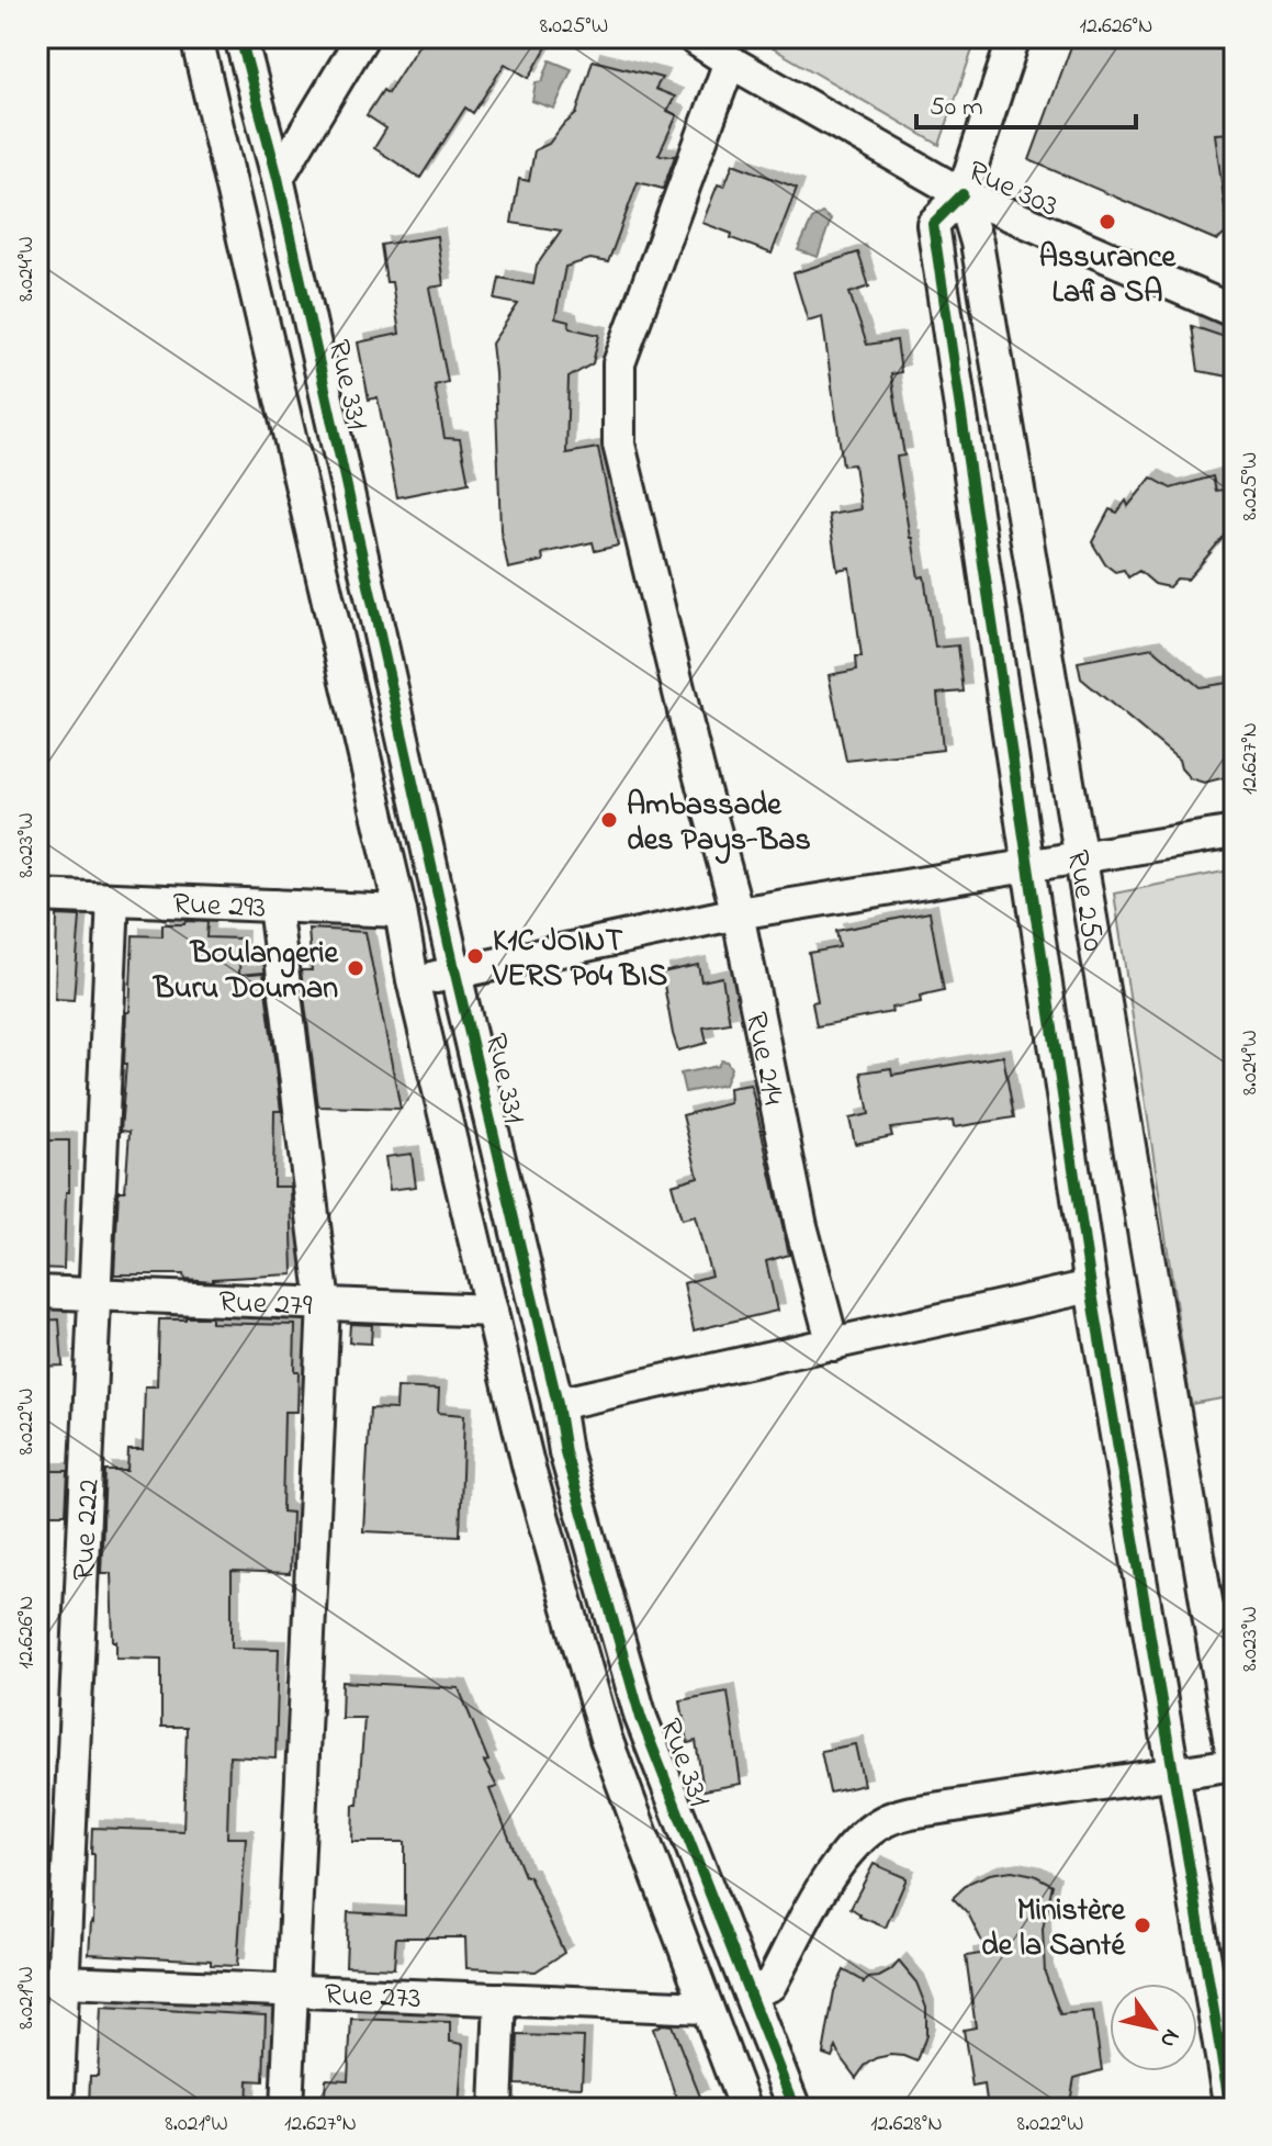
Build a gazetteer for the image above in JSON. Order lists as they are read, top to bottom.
{
  "streets": {
    "street": [
      "Rue 303",
      "Rue 331",
      "Rue 250",
      "Rue 293",
      "Rue 214",
      "Rue 279",
      "Rue 222",
      "Rue 273"
    ]
  },
  "crossings": [
    ["Rue 303", "Rue 250"],
    ["Rue 303", "Rue 214"],
    ["Rue 293", "Rue 222"],
    ["Rue 279", "Rue 222"],
    ["Rue 222", "Rue 273"]
  ],
  "places": [
    "Assurance Lafia SA",
    "Ambassade des Pays-Bas",
    "K1C JOINT VERS P04 BIS",
    "Boulangerie Buru Douman",
    "Ministère de la Santé"
  ],
  "scale_bar": "50 m",
  "north": "bottom right",
  "coordinates": [
    "8.025°W",
    "12.626°N",
    "8.024°W",
    "12.627°N",
    "8.023°W",
    "8.022°W",
    "8.021°W",
    "12.628°N"
  ]
}
